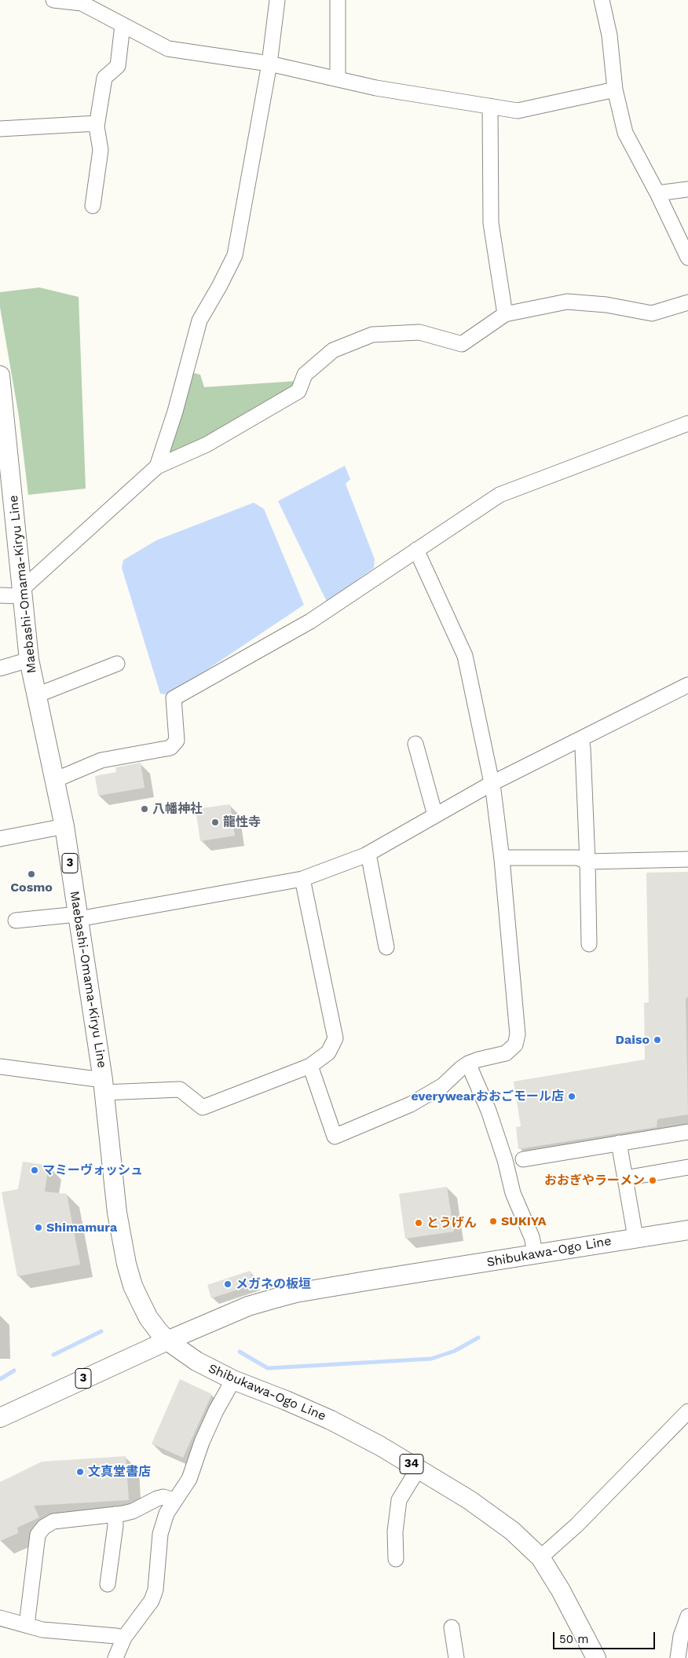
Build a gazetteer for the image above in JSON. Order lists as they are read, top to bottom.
{
  "streets": {
    "main road": [
      "Maebashi-Omama-Kiryu Line",
      "3",
      "Shibukawa-Ogo Line",
      "34"
    ]
  },
  "crossings": [
    ["Maebashi-Omama-Kiryu Line", "3"],
    ["Maebashi-Omama-Kiryu Line", "Shibukawa-Ogo Line"],
    ["3", "Shibukawa-Ogo Line"]
  ],
  "places": [
    "八幡神社",
    "龍性寺",
    "Cosmo",
    "Daiso",
    "everywearおおごモール店",
    "マミーヴォッシュ",
    "おおぎやラーメン",
    "SUKIYA",
    "とうげん",
    "Shimamura",
    "メガネの板垣",
    "文真堂書店"
  ],
  "scale_bar": "50 m"
}
